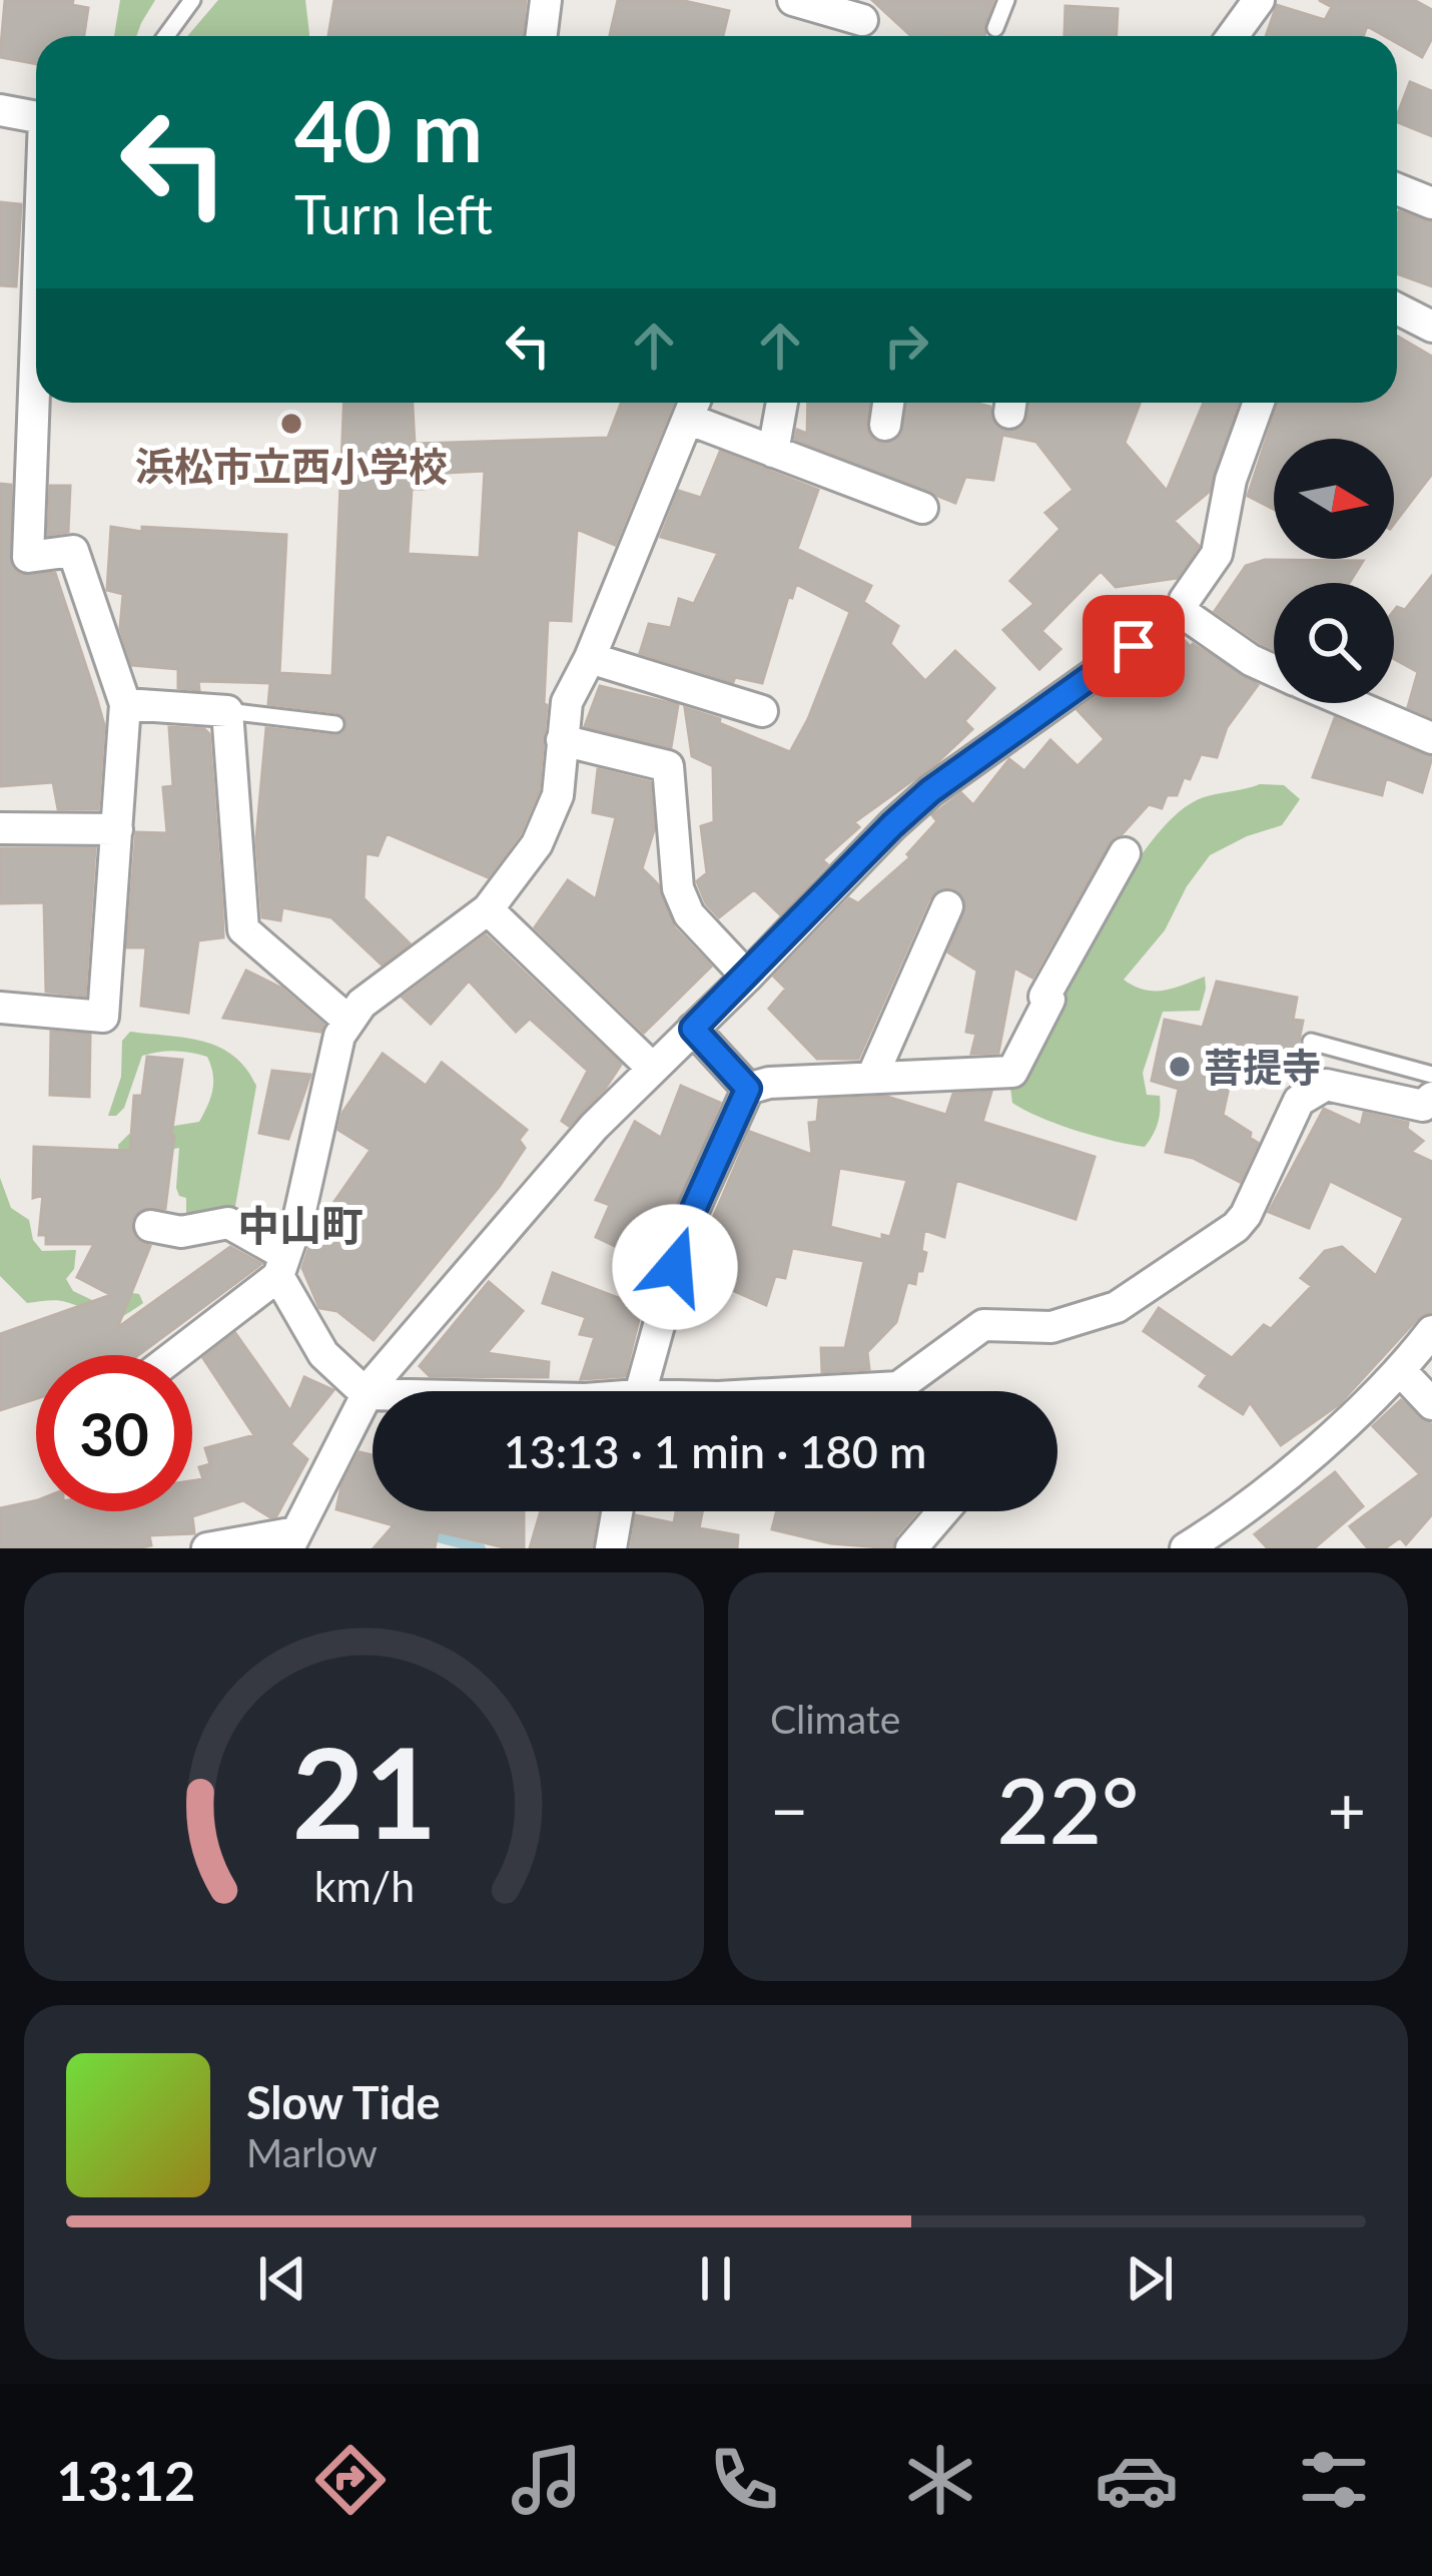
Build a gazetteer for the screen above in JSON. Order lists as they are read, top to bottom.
{
  "districts": ["中山町"],
  "places": ["浜松市立西小学校", "菩提寺"],
  "north": "right",
  "page": {
    "turn": ["40 m", "Turn left"],
    "limit": "30",
    "trip": "13:13 · 1 min · 180 m",
    "tile": "Climate",
    "heat": ["−", "22°", "+"],
    "song": ["Slow Tide", "Marlow"],
    "tabs": "13:12",
    "gauge": ["21", "km/h"]
  }
}
